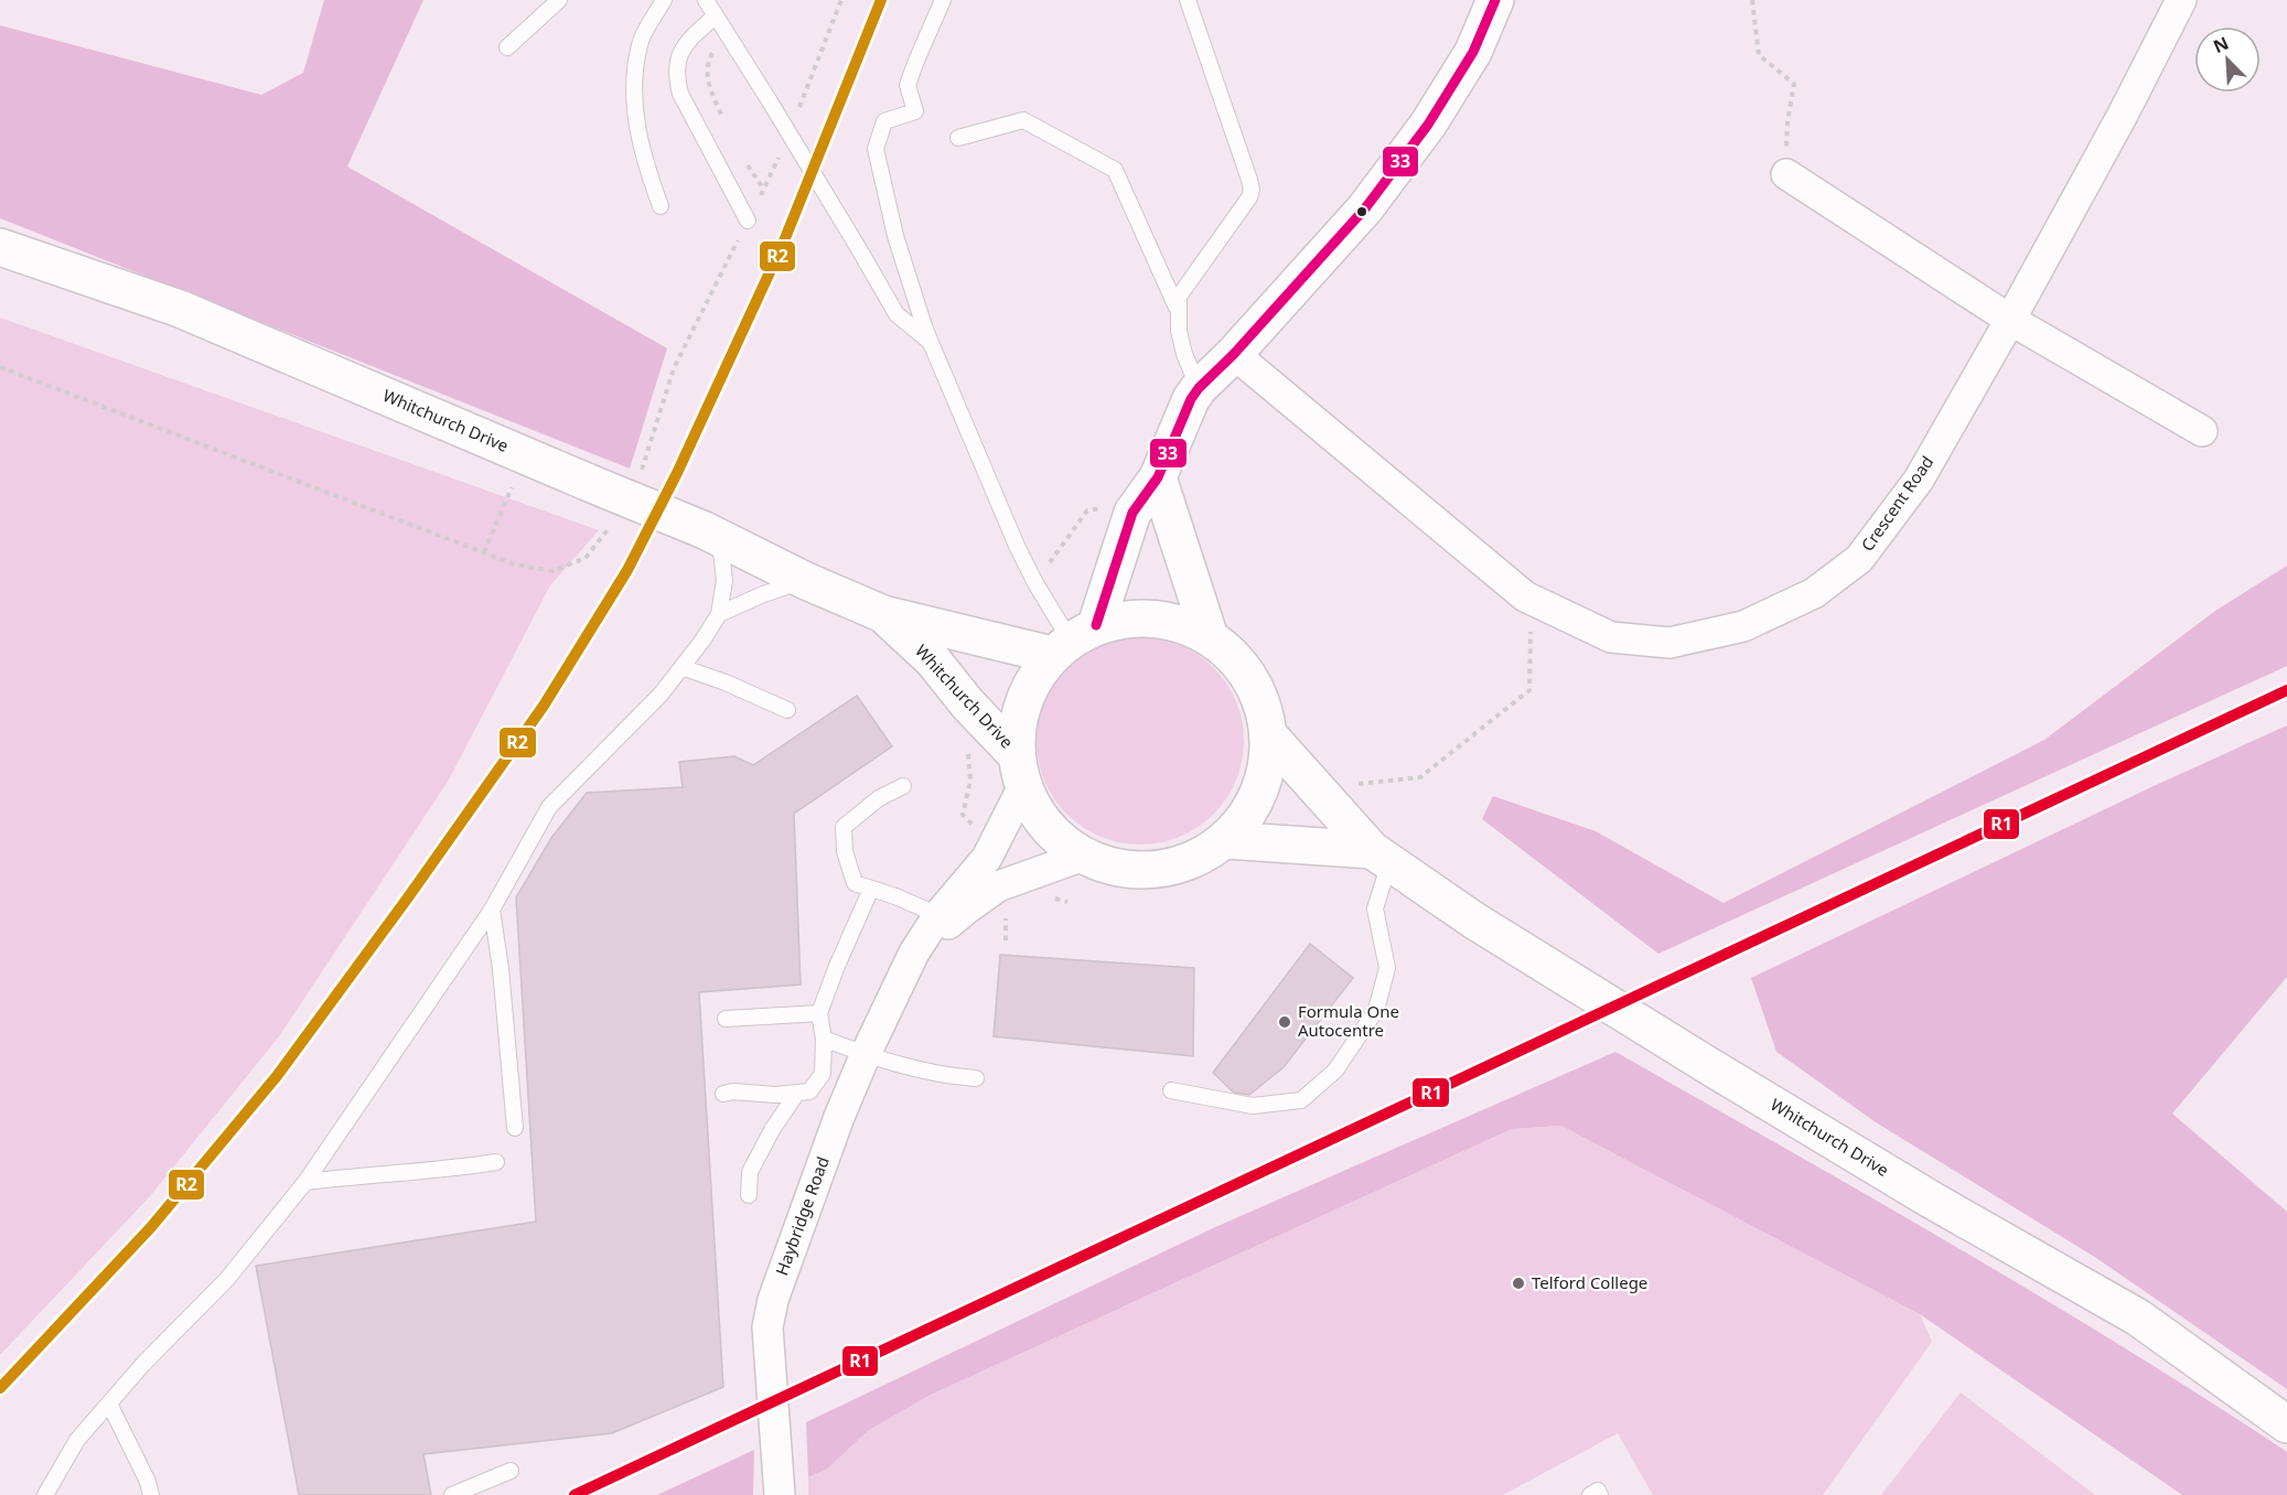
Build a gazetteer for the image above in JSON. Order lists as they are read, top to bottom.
{
  "streets": {
    "main road": ["Whitchurch Drive"],
    "street": ["Crescent Road", "Haybridge Road"]
  },
  "places": ["Formula One Autocentre", "Telford College"],
  "lines": ["transit line R2", "transit line 33", "transit line R1"],
  "north": "top left"
}
